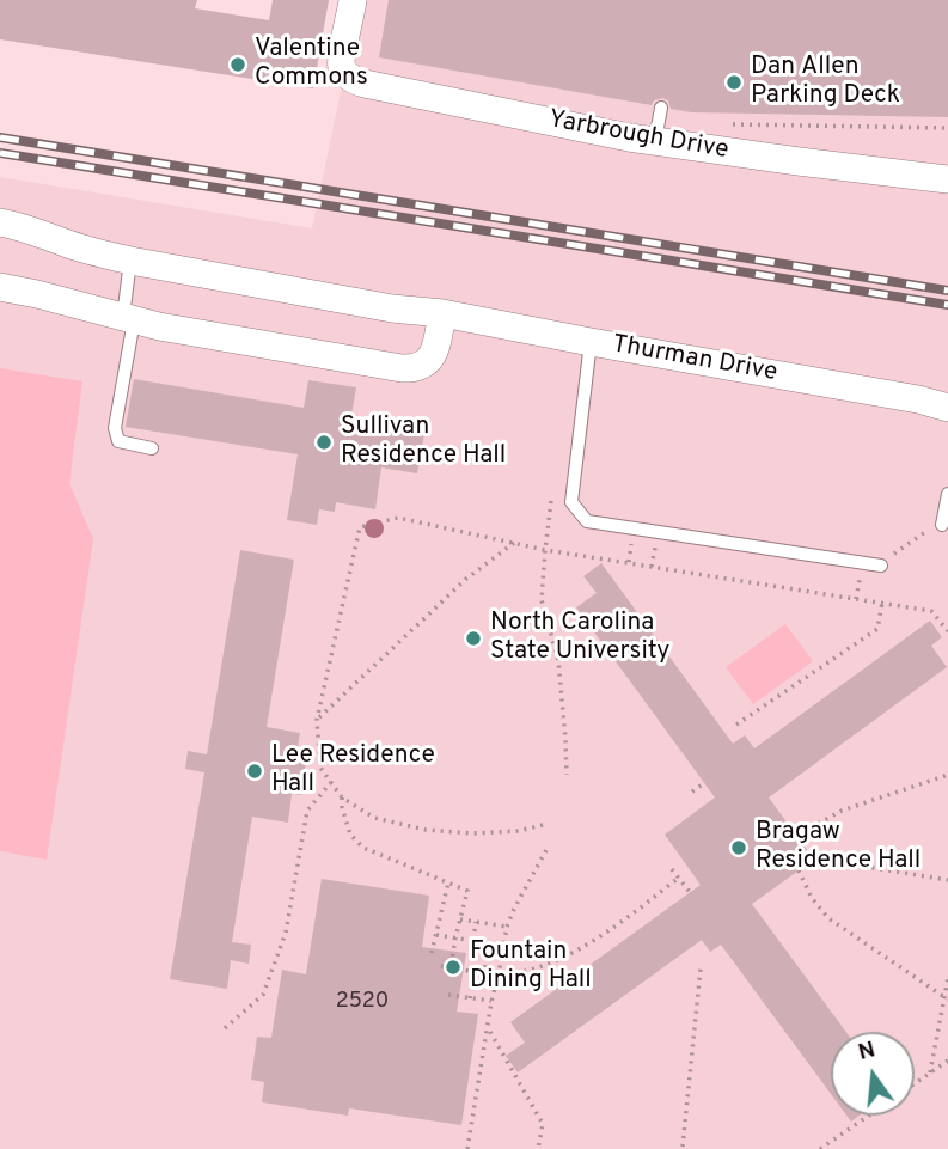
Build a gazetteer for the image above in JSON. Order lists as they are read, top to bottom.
{
  "streets": {
    "street": ["Yarbrough Drive", "Thurman Drive"]
  },
  "places": [
    "Valentine Commons",
    "Dan Allen Parking Deck",
    "Sullivan Residence Hall",
    "North Carolina State University",
    "Lee Residence Hall",
    "Bragaw Residence Hall",
    "Fountain Dining Hall"
  ],
  "house_numbers": ["2520"],
  "north": "top"
}
